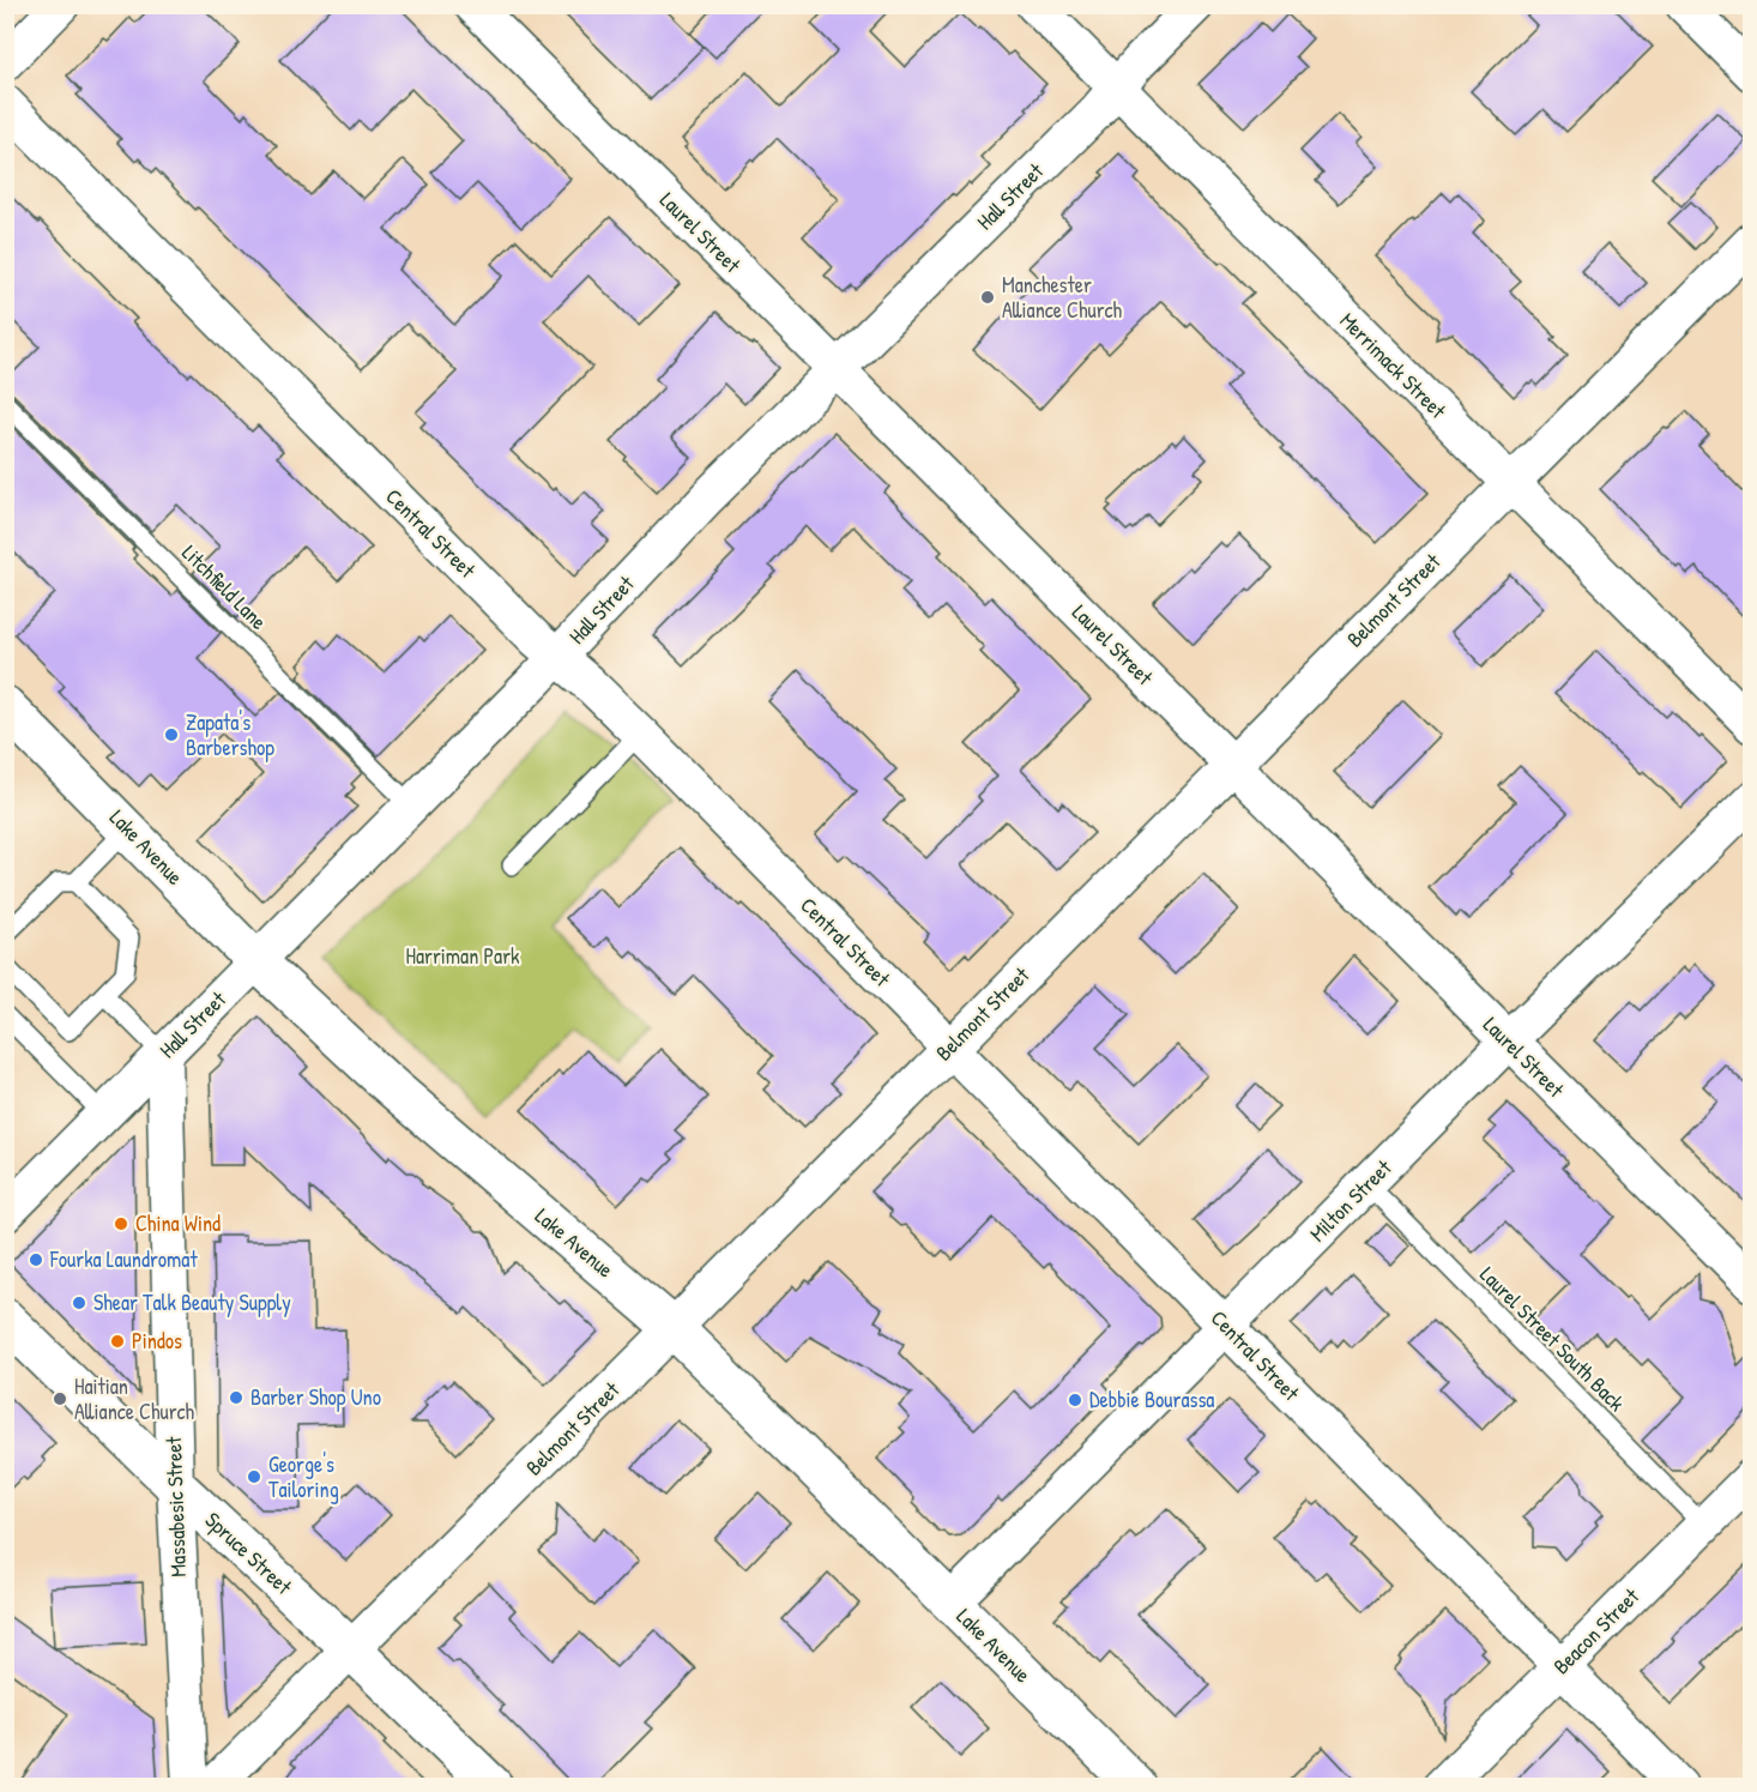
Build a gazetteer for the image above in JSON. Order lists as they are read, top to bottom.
{
  "streets": {
    "street": [
      "Hall Street",
      "Laurel Street",
      "Merrimack Street",
      "Central Street",
      "Belmont Street",
      "Lake Avenue",
      "Milton Street",
      "Massabesic Street",
      "Spruce Street",
      "Beacon Street"
    ],
    "lane": ["Litchfield Lane", "Laurel Street South Back"]
  },
  "crossings": [
    ["Hall Street", "Laurel Street"],
    ["Hall Street", "Merrimack Street"],
    ["Hall Street", "Central Street"],
    ["Hall Street", "Litchfield Lane"],
    ["Hall Street", "Lake Avenue"],
    ["Hall Street", "Massabesic Street"],
    ["Laurel Street", "Belmont Street"],
    ["Laurel Street", "Milton Street"],
    ["Merrimack Street", "Belmont Street"],
    ["Central Street", "Belmont Street"],
    ["Central Street", "Milton Street"],
    ["Central Street", "Beacon Street"],
    ["Belmont Street", "Lake Avenue"],
    ["Belmont Street", "Spruce Street"],
    ["Lake Avenue", "Milton Street"],
    ["Milton Street", "Laurel Street South Back"],
    ["Laurel Street South Back", "Beacon Street"],
    ["Massabesic Street", "Spruce Street"]
  ],
  "parks": ["Harriman Park"],
  "places": [
    "Manchester Alliance Church",
    "Zapata's Barbershop",
    "China Wind",
    "Fourka Laundromat",
    "Shear Talk Beauty Supply",
    "Pindos",
    "Barber Shop Uno",
    "Haitian Alliance Church",
    "Debbie Bourassa",
    "George's Tailoring"
  ]
}
